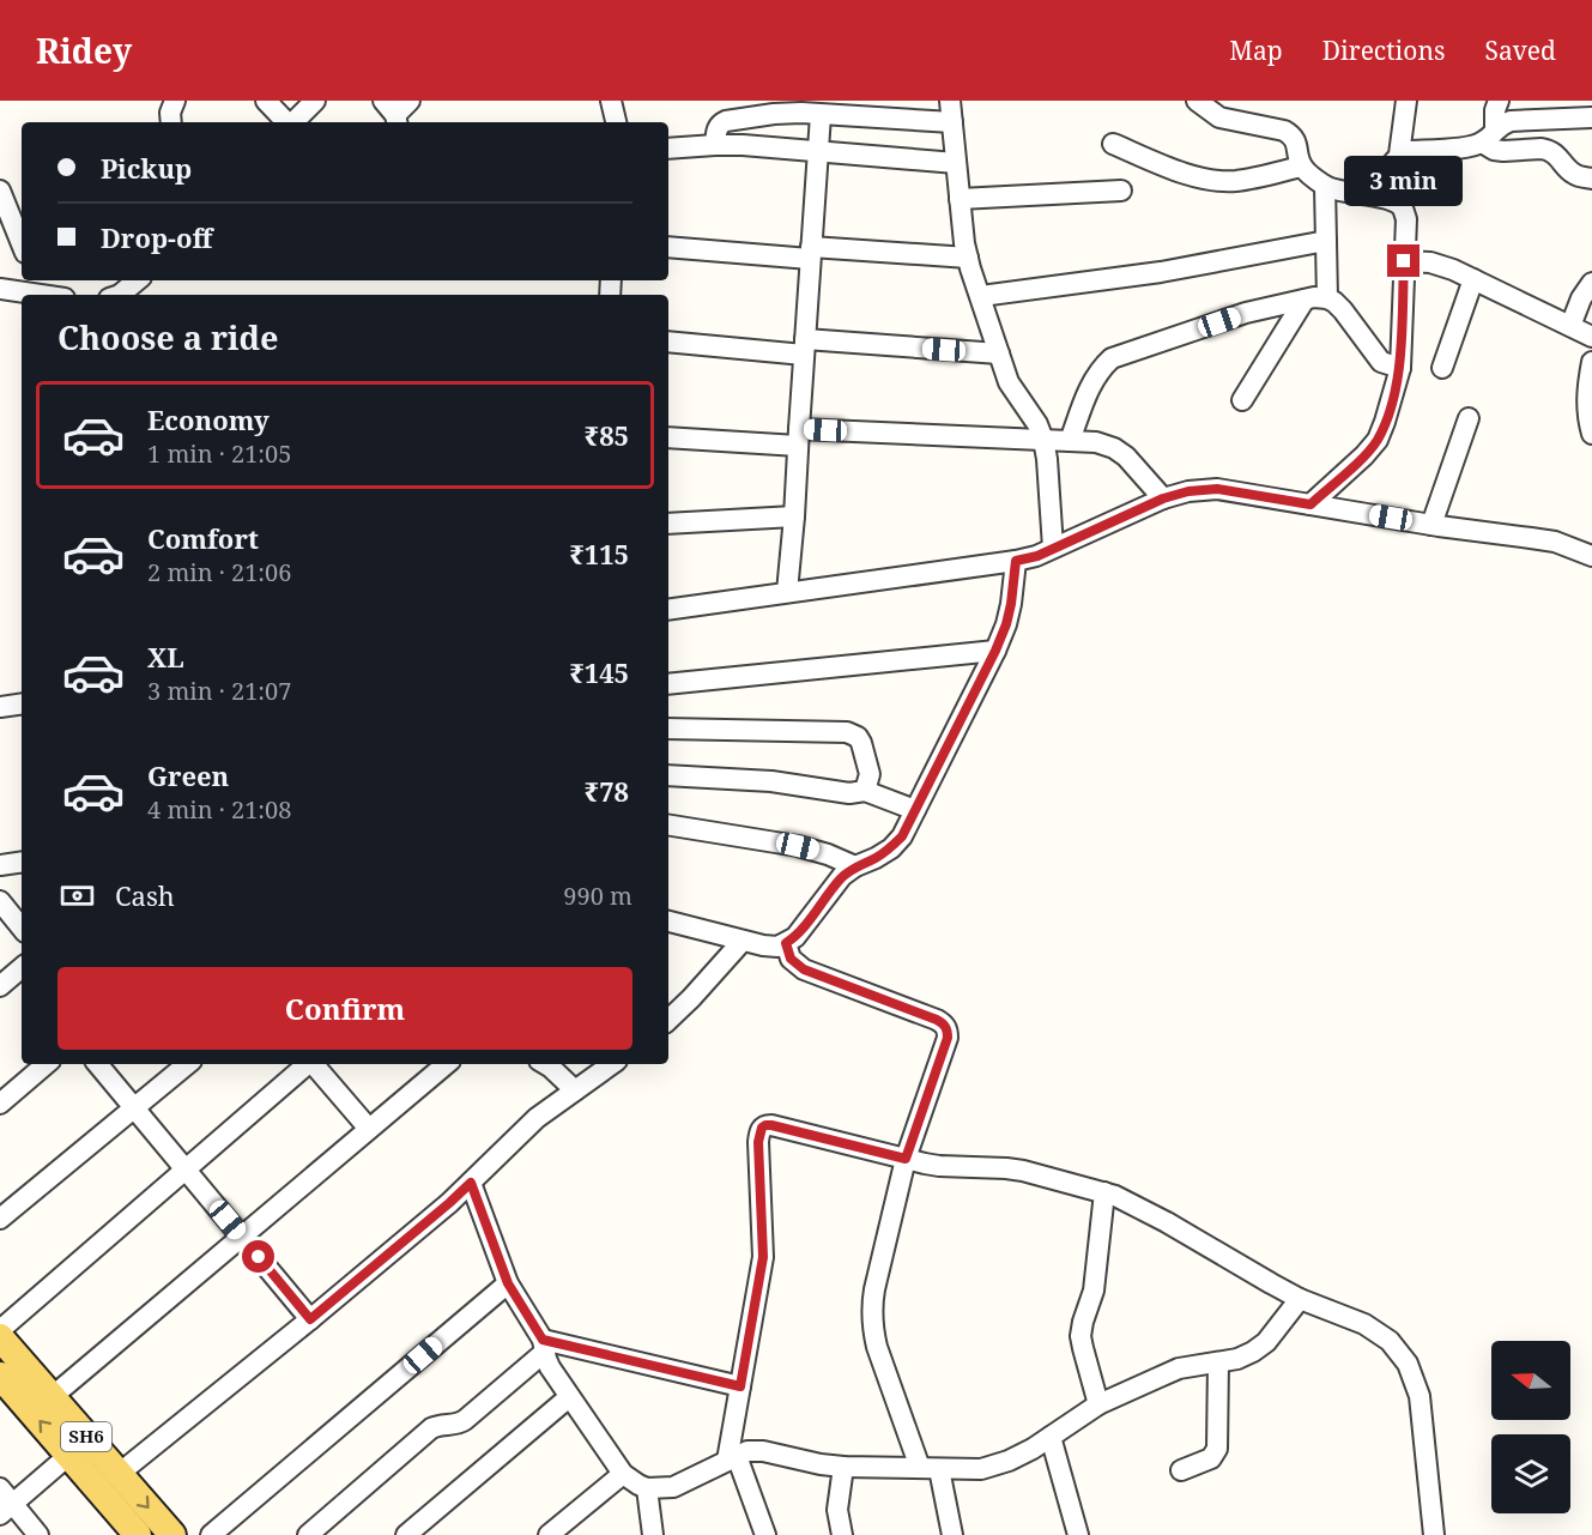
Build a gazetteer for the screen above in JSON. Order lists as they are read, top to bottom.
{
  "streets": {
    "main road": ["SH6"]
  },
  "north": "left",
  "page": {
    "header": "Ridey",
    "nav": ["Map", "Directions", "Saved"],
    "banner": ["Pickup", "Drop-off"],
    "bubble": "3 min",
    "heading": "Choose a ride",
    "list": [
      {
        "name": "Economy",
        "note": "1 min · 21:05",
        "value": "₹85"
      },
      {
        "name": "Comfort",
        "note": "2 min · 21:06",
        "value": "₹115"
      },
      {
        "name": "XL",
        "note": "3 min · 21:07",
        "value": "₹145"
      },
      {
        "name": "Green",
        "note": "4 min · 21:08",
        "value": "₹78"
      }
    ],
    "pay": ["Cash", "990 m"],
    "buttons": "Confirm"
  }
}
